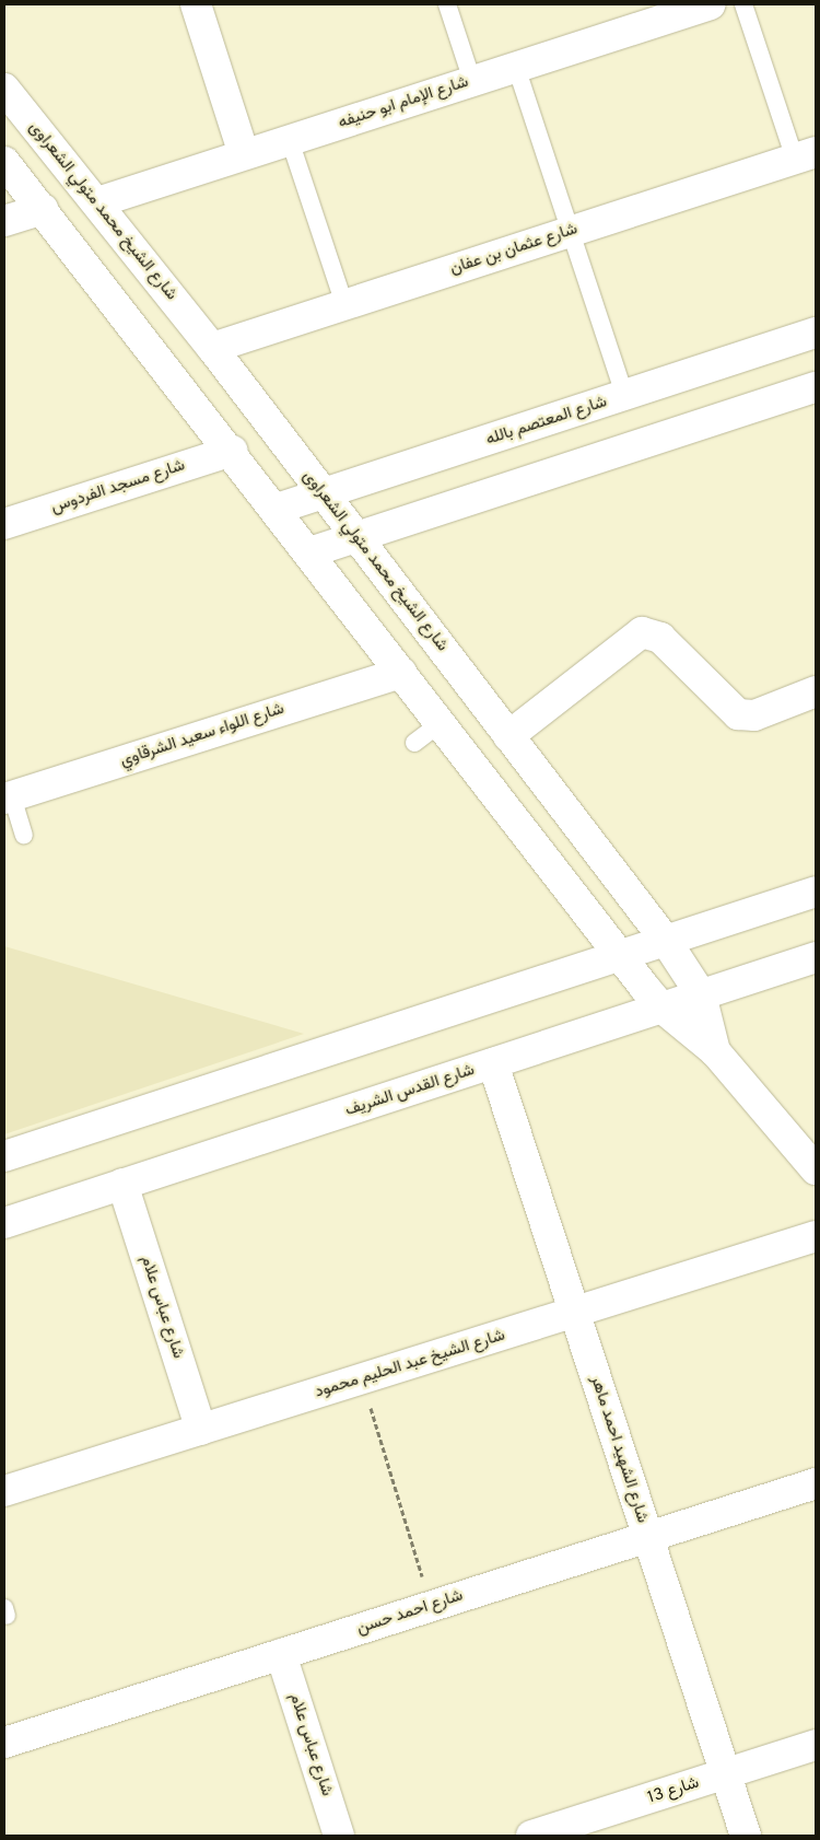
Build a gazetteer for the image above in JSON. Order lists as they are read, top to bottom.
{
  "streets": {
    "street": [
      "شارع الإمام ابو حنيفه",
      "شارع الشيخ محمد متولي الشعراوى",
      "شارع عثمان بن عفان",
      "شارع المعتصم بالله",
      "شارع مسجد الفردوس",
      "شارع اللواء سعيد الشرقاوي",
      "شارع القدس الشريف",
      "شارع عباس علام",
      "شارع الشيخ عبد الحليم محمود",
      "شارع الشهيد احمد ماهر",
      "شارع احمد حسن",
      "شارع 13"
    ]
  },
  "crossings": [
    ["شارع الإمام ابو حنيفه", "شارع الشيخ محمد متولي الشعراوى"],
    ["شارع الشيخ محمد متولي الشعراوى", "شارع عثمان بن عفان"],
    ["شارع الشيخ محمد متولي الشعراوى", "شارع المعتصم بالله"],
    ["شارع الشيخ محمد متولي الشعراوى", "شارع مسجد الفردوس"],
    ["شارع الشيخ محمد متولي الشعراوى", "شارع اللواء سعيد الشرقاوي"],
    ["شارع الشيخ محمد متولي الشعراوى", "شارع القدس الشريف"],
    ["شارع القدس الشريف", "شارع عباس علام"],
    ["شارع القدس الشريف", "شارع الشهيد احمد ماهر"],
    ["شارع عباس علام", "شارع الشيخ عبد الحليم محمود"],
    ["شارع عباس علام", "شارع احمد حسن"],
    ["شارع الشيخ عبد الحليم محمود", "شارع الشهيد احمد ماهر"],
    ["شارع الشهيد احمد ماهر", "شارع احمد حسن"],
    ["شارع الشهيد احمد ماهر", "شارع 13"]
  ]
}
